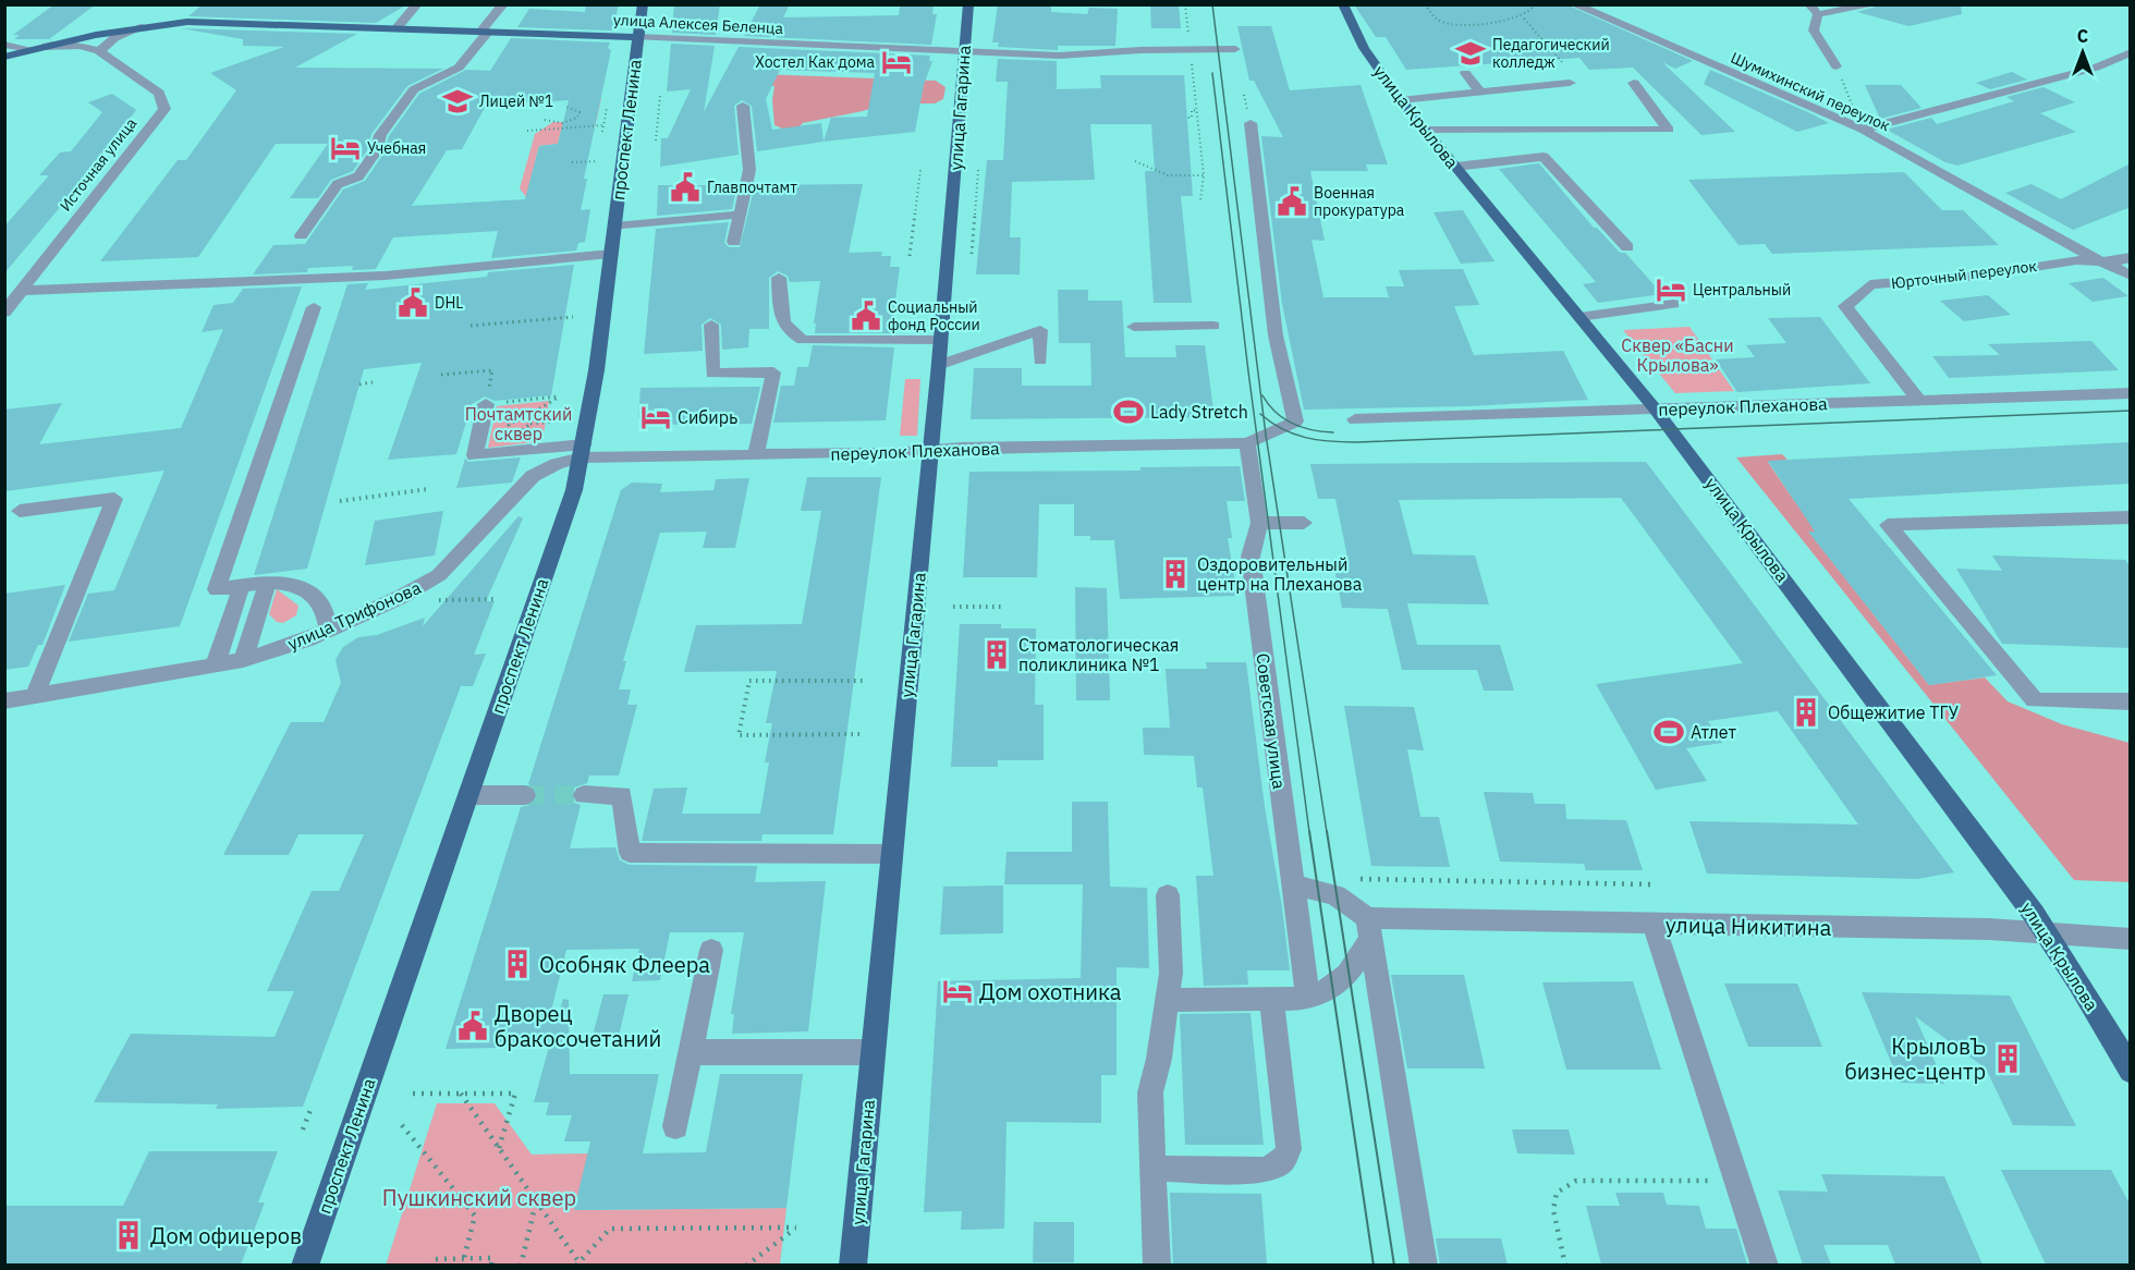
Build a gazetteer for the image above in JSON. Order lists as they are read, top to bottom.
{
  "streets": {
    "main road": [
      "улица Алексея Беленца",
      "улица Гагарина",
      "улица Крылова",
      "проспект Ленина"
    ],
    "street": [
      "Шумихинский переулок",
      "Источная улица",
      "Юрточный переулок",
      "переулок Плеханова",
      "улица Трифонова",
      "Советская улица",
      "улица Никитина"
    ]
  },
  "crossings": [
    ["улица Алексея Беленца", "улица Гагарина"],
    ["улица Алексея Беленца", "проспект Ленина"],
    ["улица Алексея Беленца", "Источная улица"],
    ["Шумихинский переулок", "Юрточный переулок"],
    ["улица Гагарина", "переулок Плеханова"],
    ["улица Крылова", "переулок Плеханова"],
    ["улица Крылова", "улица Никитина"],
    ["проспект Ленина", "переулок Плеханова"],
    ["проспект Ленина", "улица Трифонова"],
    ["Юрточный переулок", "переулок Плеханова"],
    ["переулок Плеханова", "улица Трифонова"],
    ["переулок Плеханова", "Советская улица"]
  ],
  "parks": ["Сквер «Басни Крылова»", "Почтамтский сквер", "Пушкинский сквер"],
  "places": {
    "school or university": ["Педагогический колледж", "Лицей №1"],
    "hotel": [
      "Хостел Как дома",
      "Учебная",
      "Центральный",
      "Сибирь",
      "Дом охотника"
    ],
    "public building": [
      "Главпочтамт",
      "Военная прокуратура",
      "DHL",
      "Социальный фонд России",
      "Дворец бракосочетаний"
    ],
    "sports": ["Lady Stretch", "Атлет"],
    "building": [
      "Оздоровительный центр на Плеханова",
      "Стоматологическая поликлиника №1",
      "Общежитие ТГУ",
      "Особняк Флеера",
      "КрыловЪ бизнес-центр",
      "Дом офицеров"
    ]
  },
  "north": "top"
}
